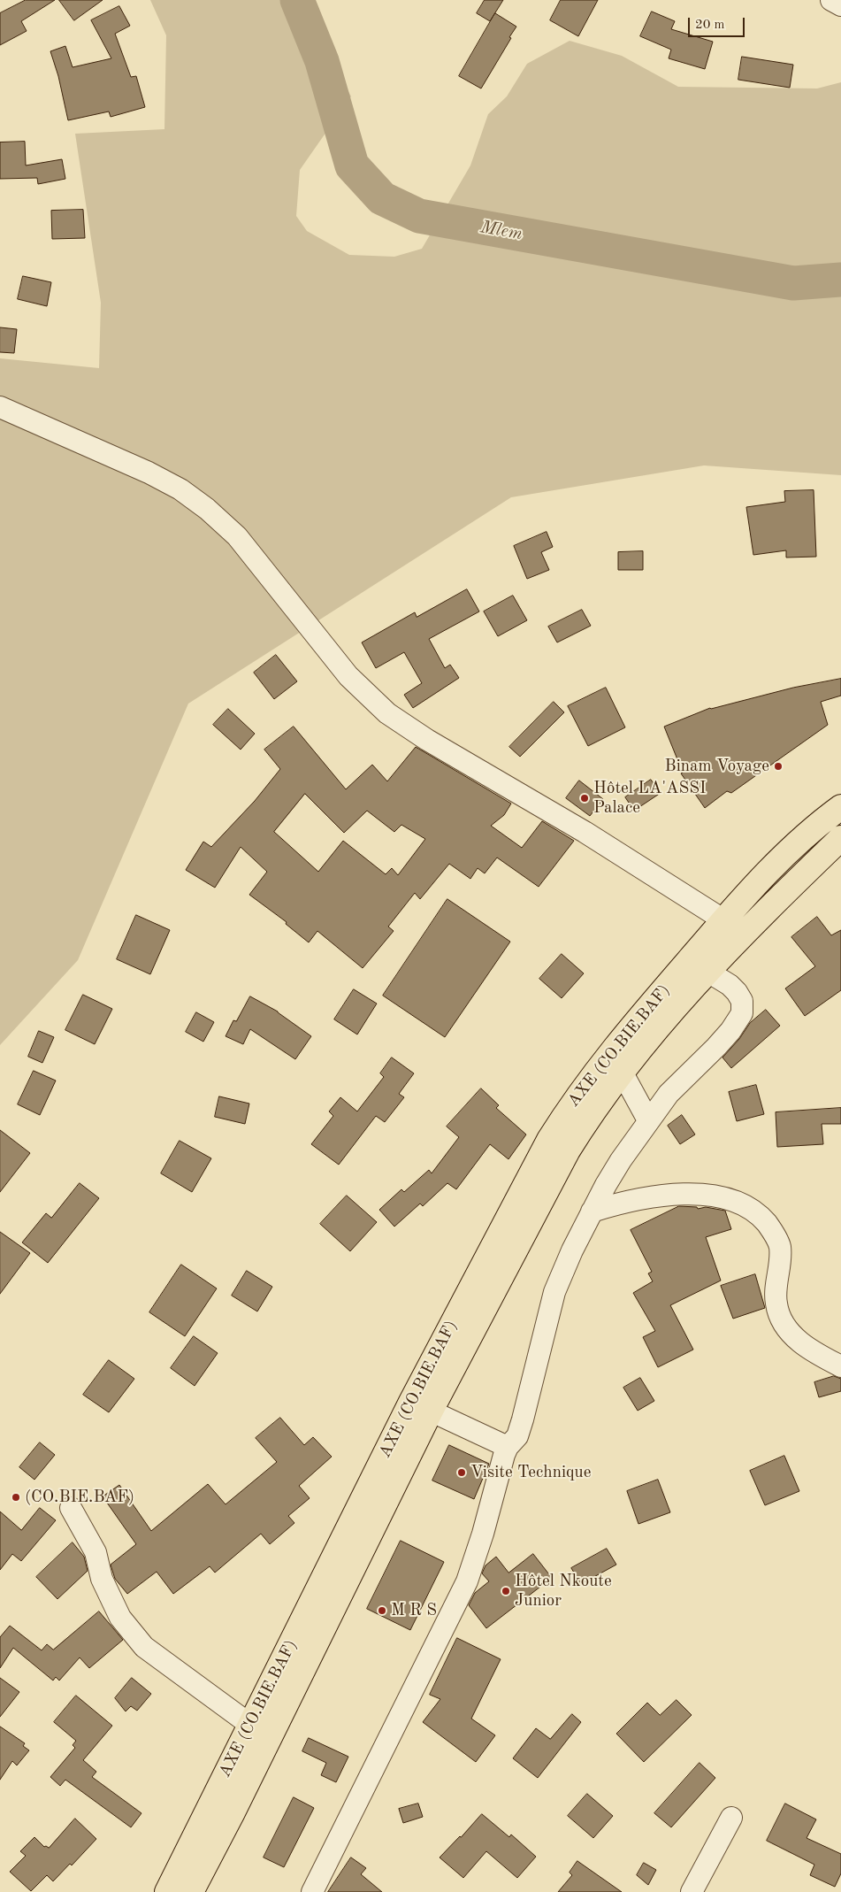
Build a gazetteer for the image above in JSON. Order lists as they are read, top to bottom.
{
  "streets": {
    "highway": ["AXE (CO.BIE.BAF)"]
  },
  "water": ["Mlem"],
  "places": [
    "Binam Voyage",
    "Hôtel LA'ASSI Palace",
    "Visite Technique",
    "(CO.BIE.BAF)",
    "Hôtel Nkoute Junior",
    "M R S"
  ],
  "scale_bar": "20 m"
}
